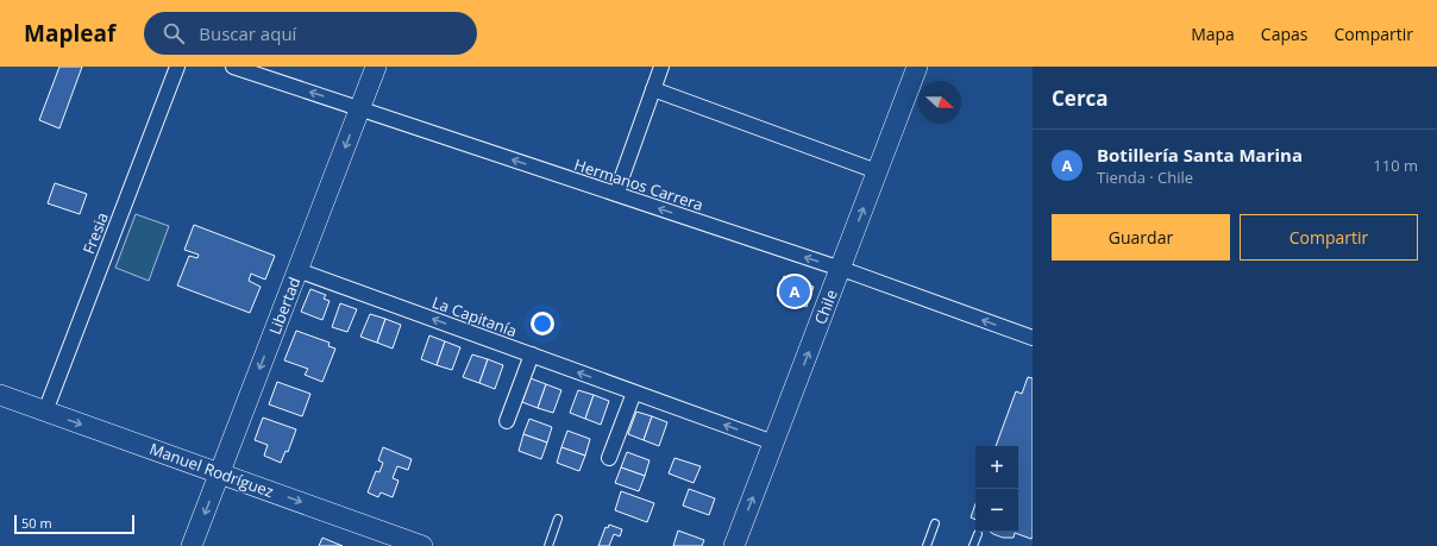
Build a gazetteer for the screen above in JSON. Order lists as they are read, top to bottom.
{
  "streets": {
    "street": [
      "Hermanos Carrera",
      "Fresia",
      "Libertad",
      "Chile",
      "La Capitanía",
      "Manuel Rodríguez"
    ]
  },
  "crossings": [
    ["Hermanos Carrera", "Libertad"],
    ["Hermanos Carrera", "Chile"],
    ["Fresia", "Manuel Rodríguez"],
    ["Libertad", "La Capitanía"],
    ["Libertad", "Manuel Rodríguez"],
    ["Chile", "La Capitanía"]
  ],
  "one_way": [
    "Hermanos Carrera",
    "Libertad",
    "Chile",
    "La Capitanía",
    "Manuel Rodríguez"
  ],
  "scale_bar": "50 m",
  "north": "right",
  "page": {
    "header": "Mapleaf",
    "search": "Buscar aquí",
    "nav": ["Mapa", "Capas", "Compartir"],
    "heading": "Cerca",
    "list": [
      {
        "mark": "A",
        "name": "Botillería Santa Marina",
        "note": "Tienda · Chile",
        "value": "110 m"
      }
    ],
    "buttons": ["Guardar", "Compartir"],
    "pins": "A",
    "map_buttons": ["+", "−"],
    "scale": "50 m"
  }
}
